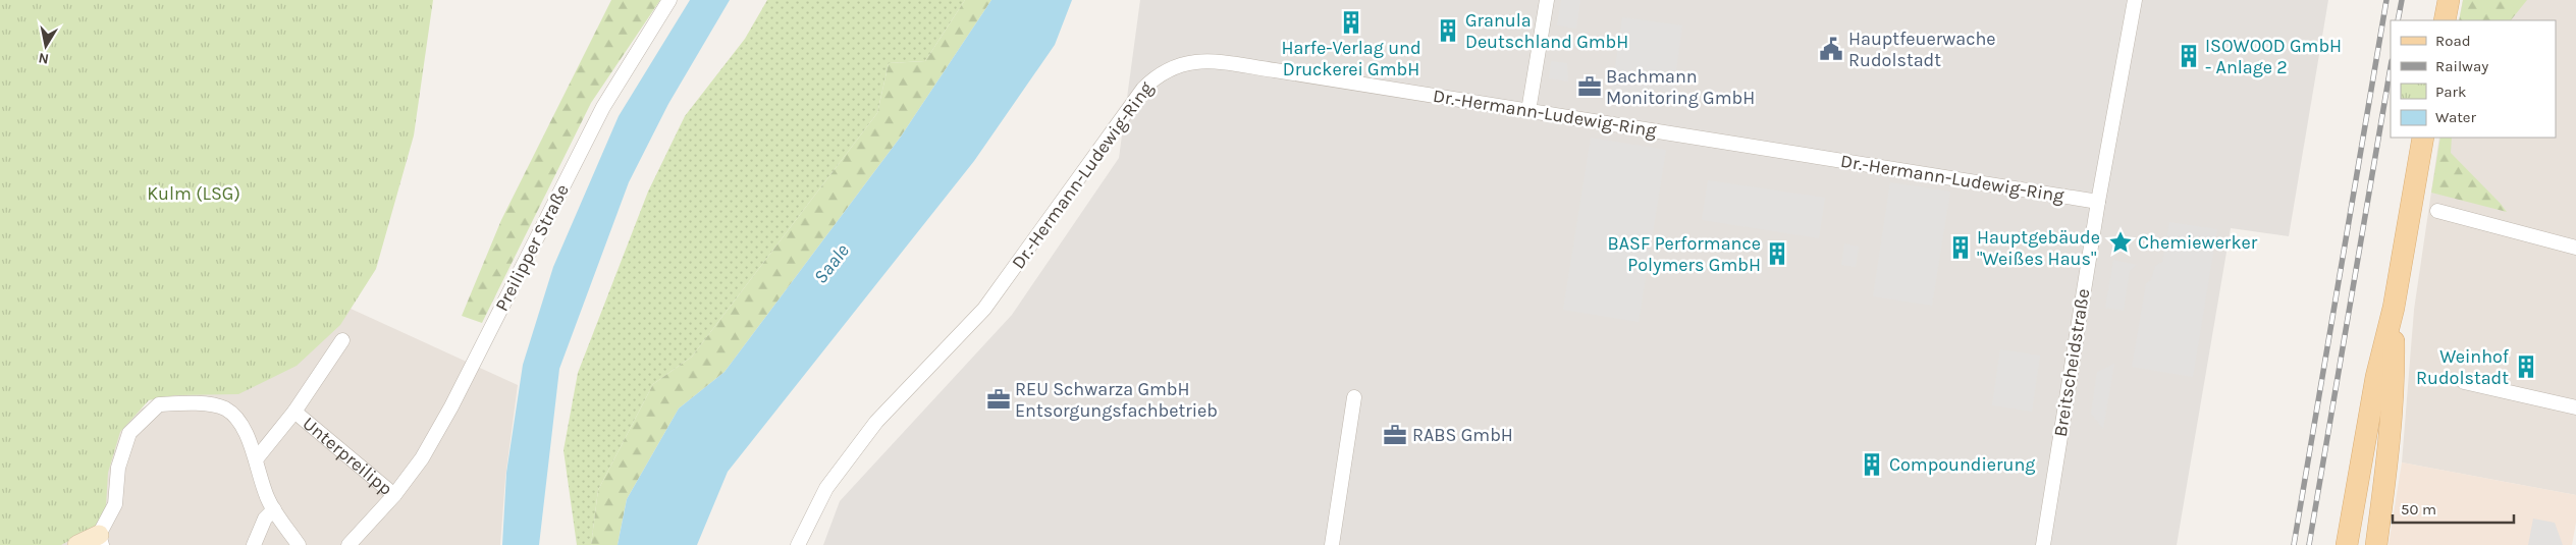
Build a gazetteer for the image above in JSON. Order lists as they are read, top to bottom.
{
  "streets": {
    "street": [
      "Dr.-Hermann-Ludewig-Ring",
      "Preilipper Straße",
      "Breitscheidstraße",
      "Unterpreilipp"
    ]
  },
  "crossings": [
    ["Dr.-Hermann-Ludewig-Ring", "Breitscheidstraße"],
    ["Preilipper Straße", "Unterpreilipp"]
  ],
  "water": ["Saale"],
  "parks": ["Kulm (LSG)"],
  "places": {
    "building": [
      "Harfe-Verlag und Druckerei GmbH",
      "Granula Deutschland GmbH",
      "ISOWOOD GmbH - Anlage 2",
      "Hauptgebäude \"Weißes Haus\"",
      "BASF Performance Polymers GmbH",
      "Weinhof Rudolstadt",
      "Compoundierung"
    ],
    "public building": ["Hauptfeuerwache Rudolstadt"],
    "office": ["Bachmann Monitoring GmbH", "REU Schwarza GmbH Entsorgungsfachbetrieb", "RABS GmbH"],
    "place": ["Chemiewerker"]
  },
  "legend": [
    "Road",
    "Railway",
    "Park",
    "Water"
  ],
  "scale_bar": "50 m",
  "north": "bottom"
}
